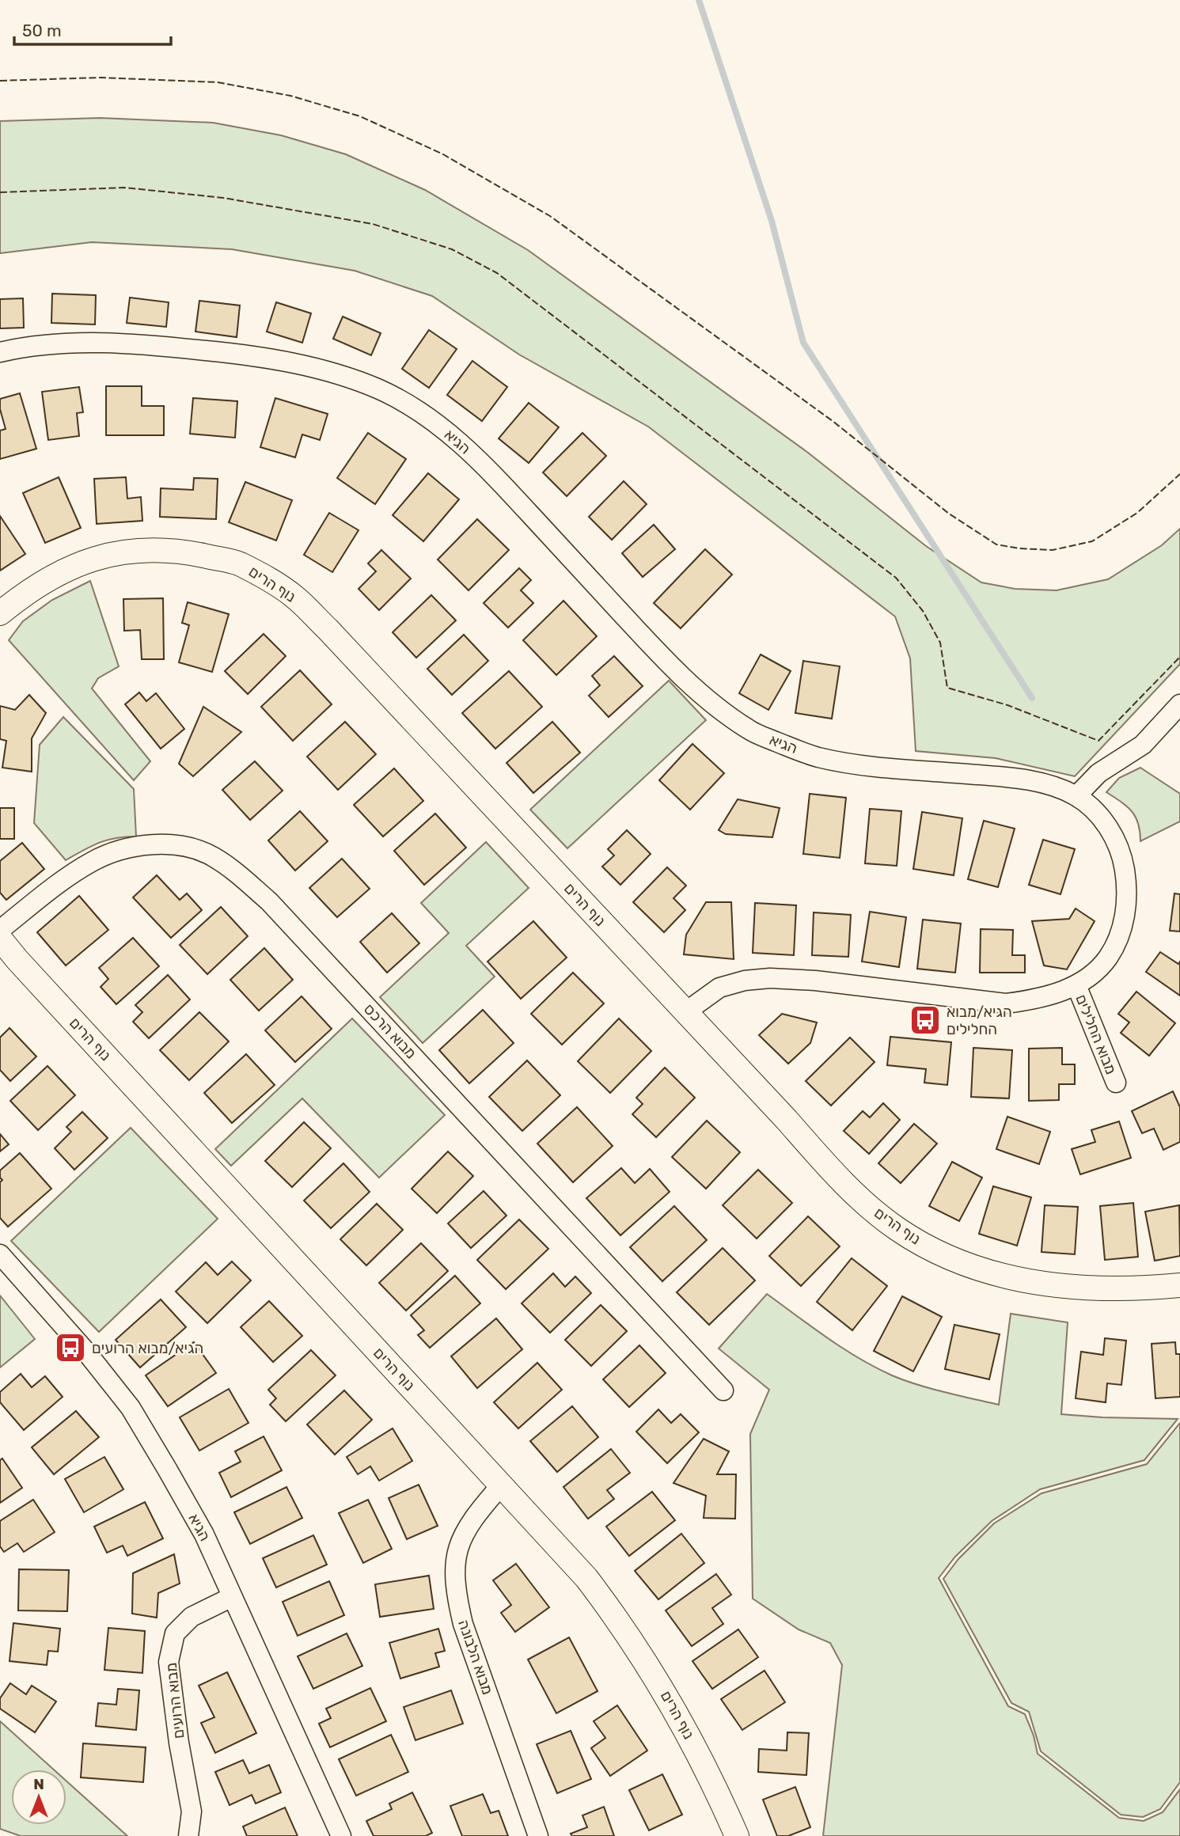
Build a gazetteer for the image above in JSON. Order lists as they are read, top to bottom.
{
  "streets": {
    "street": [
      "הגיא",
      "נוף הרים",
      "מבוא הרכס",
      "מבוא החלילים",
      "מבוא הלבונה",
      "מבוא הרועים"
    ]
  },
  "crossings": [
    ["הגיא", "נוף הרים"],
    ["הגיא", "מבוא החלילים"],
    ["הגיא", "מבוא הרועים"],
    ["נוף הרים", "מבוא הלבונה"]
  ],
  "places": {
    "bus stop": ["הגיא/מבוא החלילים", "הגיא/מבוא הרועים"]
  },
  "scale_bar": "50 m",
  "north": "top"
}
